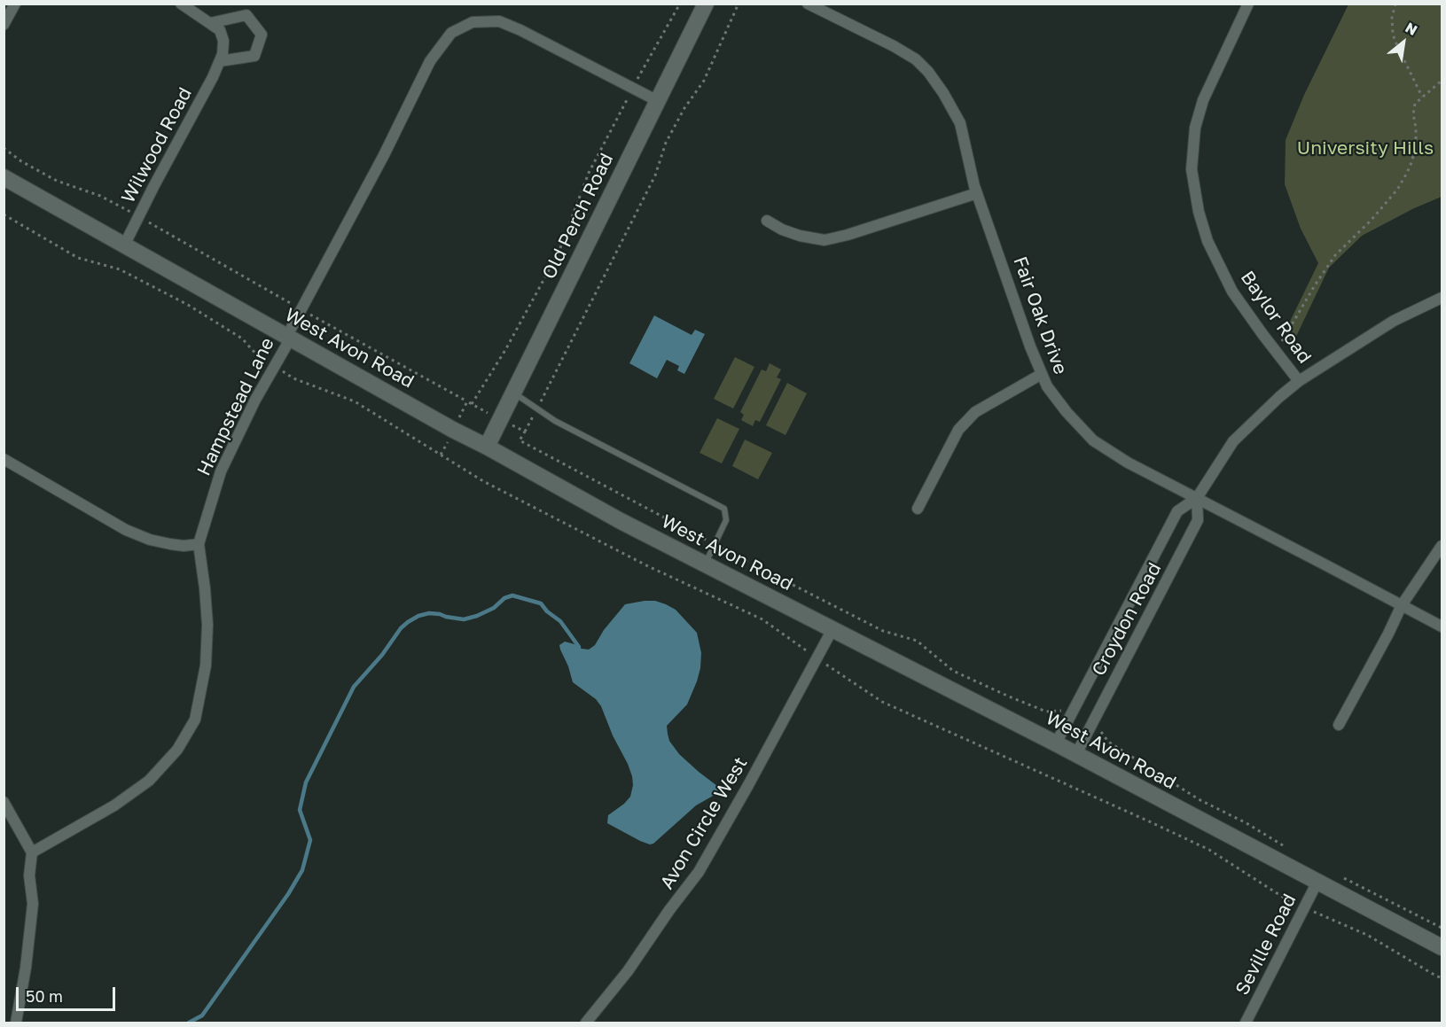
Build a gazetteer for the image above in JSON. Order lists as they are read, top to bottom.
{
  "streets": {
    "street": [
      "Wilwood Road",
      "Old Perch Road",
      "Fair Oak Drive",
      "Baylor Road",
      "West Avon Road",
      "Hampstead Lane",
      "Croydon Road",
      "Avon Circle West",
      "Seville Road"
    ]
  },
  "crossings": [
    ["Wilwood Road", "West Avon Road"],
    ["Old Perch Road", "West Avon Road"],
    ["Old Perch Road", "Hampstead Lane"],
    ["Fair Oak Drive", "Croydon Road"],
    ["Baylor Road", "Croydon Road"],
    ["West Avon Road", "Hampstead Lane"],
    ["West Avon Road", "Croydon Road"],
    ["West Avon Road", "Avon Circle West"],
    ["West Avon Road", "Seville Road"]
  ],
  "parks": ["University Hills"],
  "scale_bar": "50 m",
  "north": "top right"
}
